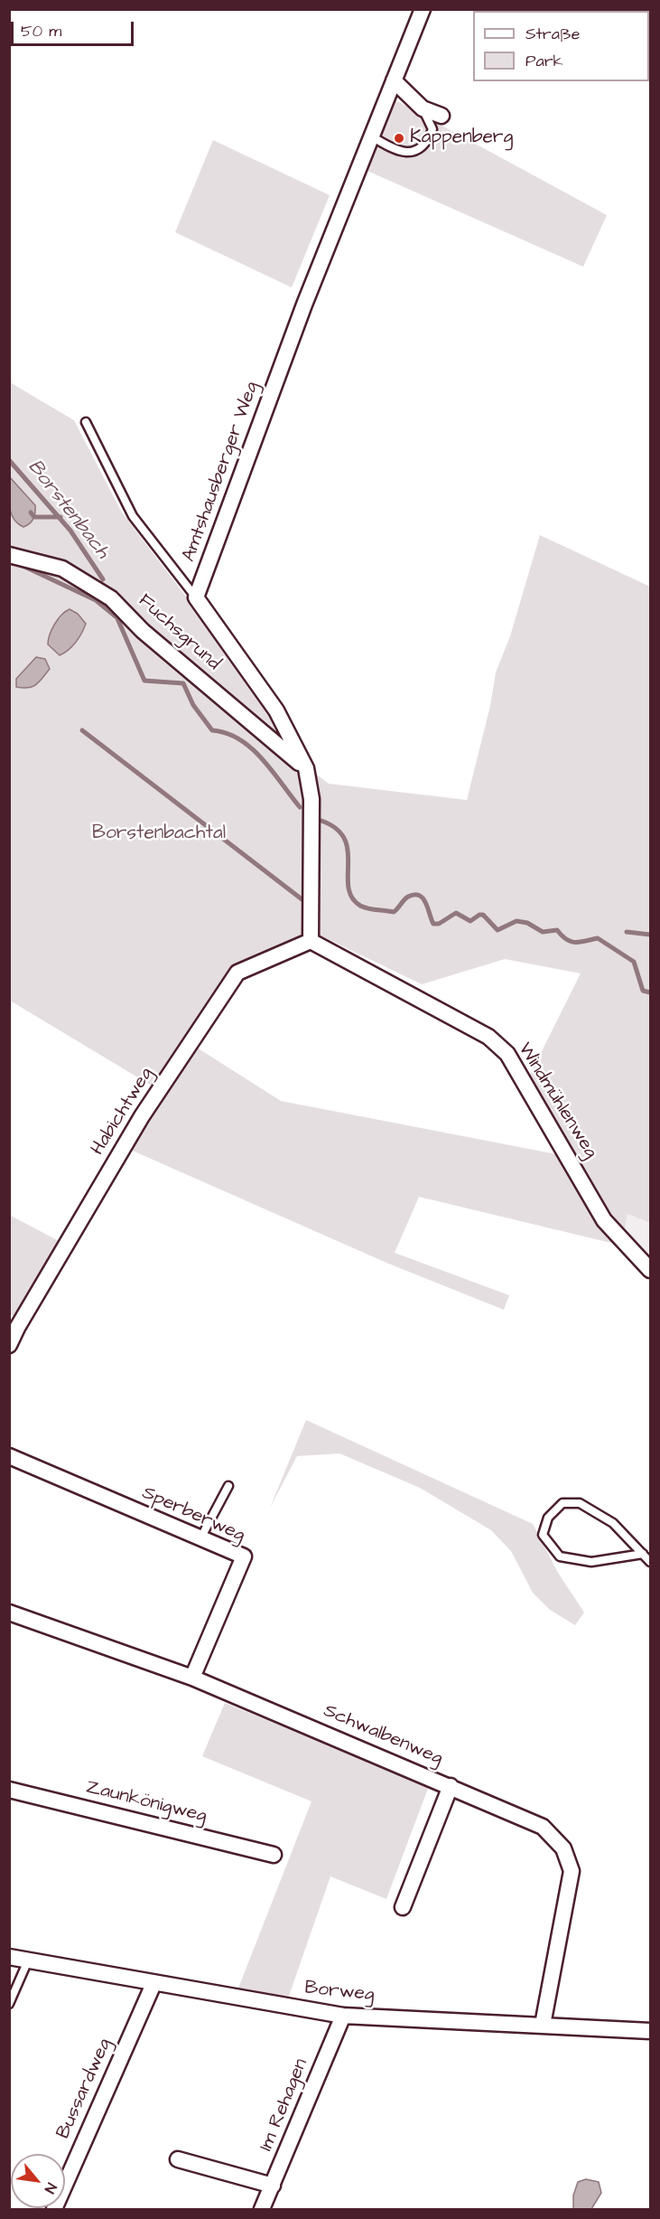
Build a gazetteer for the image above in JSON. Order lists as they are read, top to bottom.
{
  "streets": {
    "street": [
      "Amtshausberger Weg",
      "Fuchsgrund",
      "Windmühlenweg",
      "Habichtweg",
      "Sperberweg",
      "Schwalbenweg",
      "Zaunkönigweg",
      "Borweg",
      "Bussardweg",
      "Im Rehagen"
    ]
  },
  "crossings": [
    ["Windmühlenweg", "Habichtweg"],
    ["Sperberweg", "Schwalbenweg"],
    ["Schwalbenweg", "Borweg"],
    ["Borweg", "Bussardweg"],
    ["Borweg", "Im Rehagen"]
  ],
  "water": ["Borstenbach"],
  "parks": ["Borstenbachtal"],
  "places": ["Kappenberg"],
  "legend": ["Straße", "Park"],
  "scale_bar": "50 m",
  "north": "bottom right"
}
